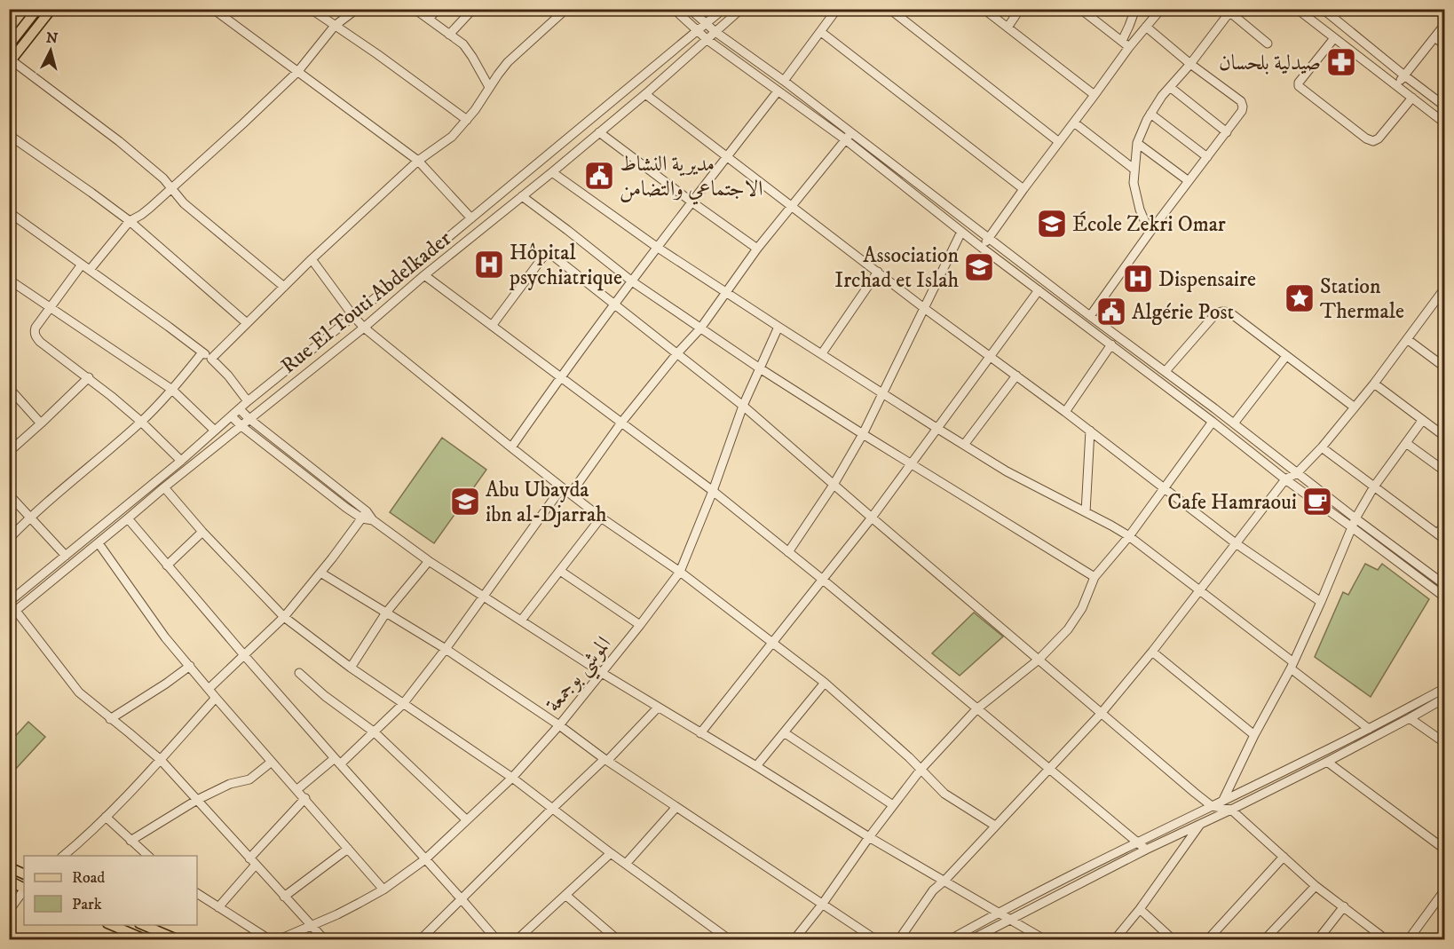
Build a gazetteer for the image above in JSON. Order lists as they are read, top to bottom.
{
  "streets": {
    "street": ["Rue El Touti Abdelkader", "الموشي بوجمعة"]
  },
  "places": {
    "pharmacy": ["صيدلية بلحسان"],
    "public building": ["مديرية النشاط الاجتماعي والتضامن", "Algérie Post"],
    "school or university": ["École Zekri Omar", "Association Irchad et Islah", "Abu Ubayda ibn al-Djarrah"],
    "hospital": ["Hôpital psychiatrique", "Dispensaire"],
    "place": ["Station Thermale"],
    "cafe": ["Cafe Hamraoui"]
  },
  "legend": ["Road", "Park"],
  "north": "top"
}
